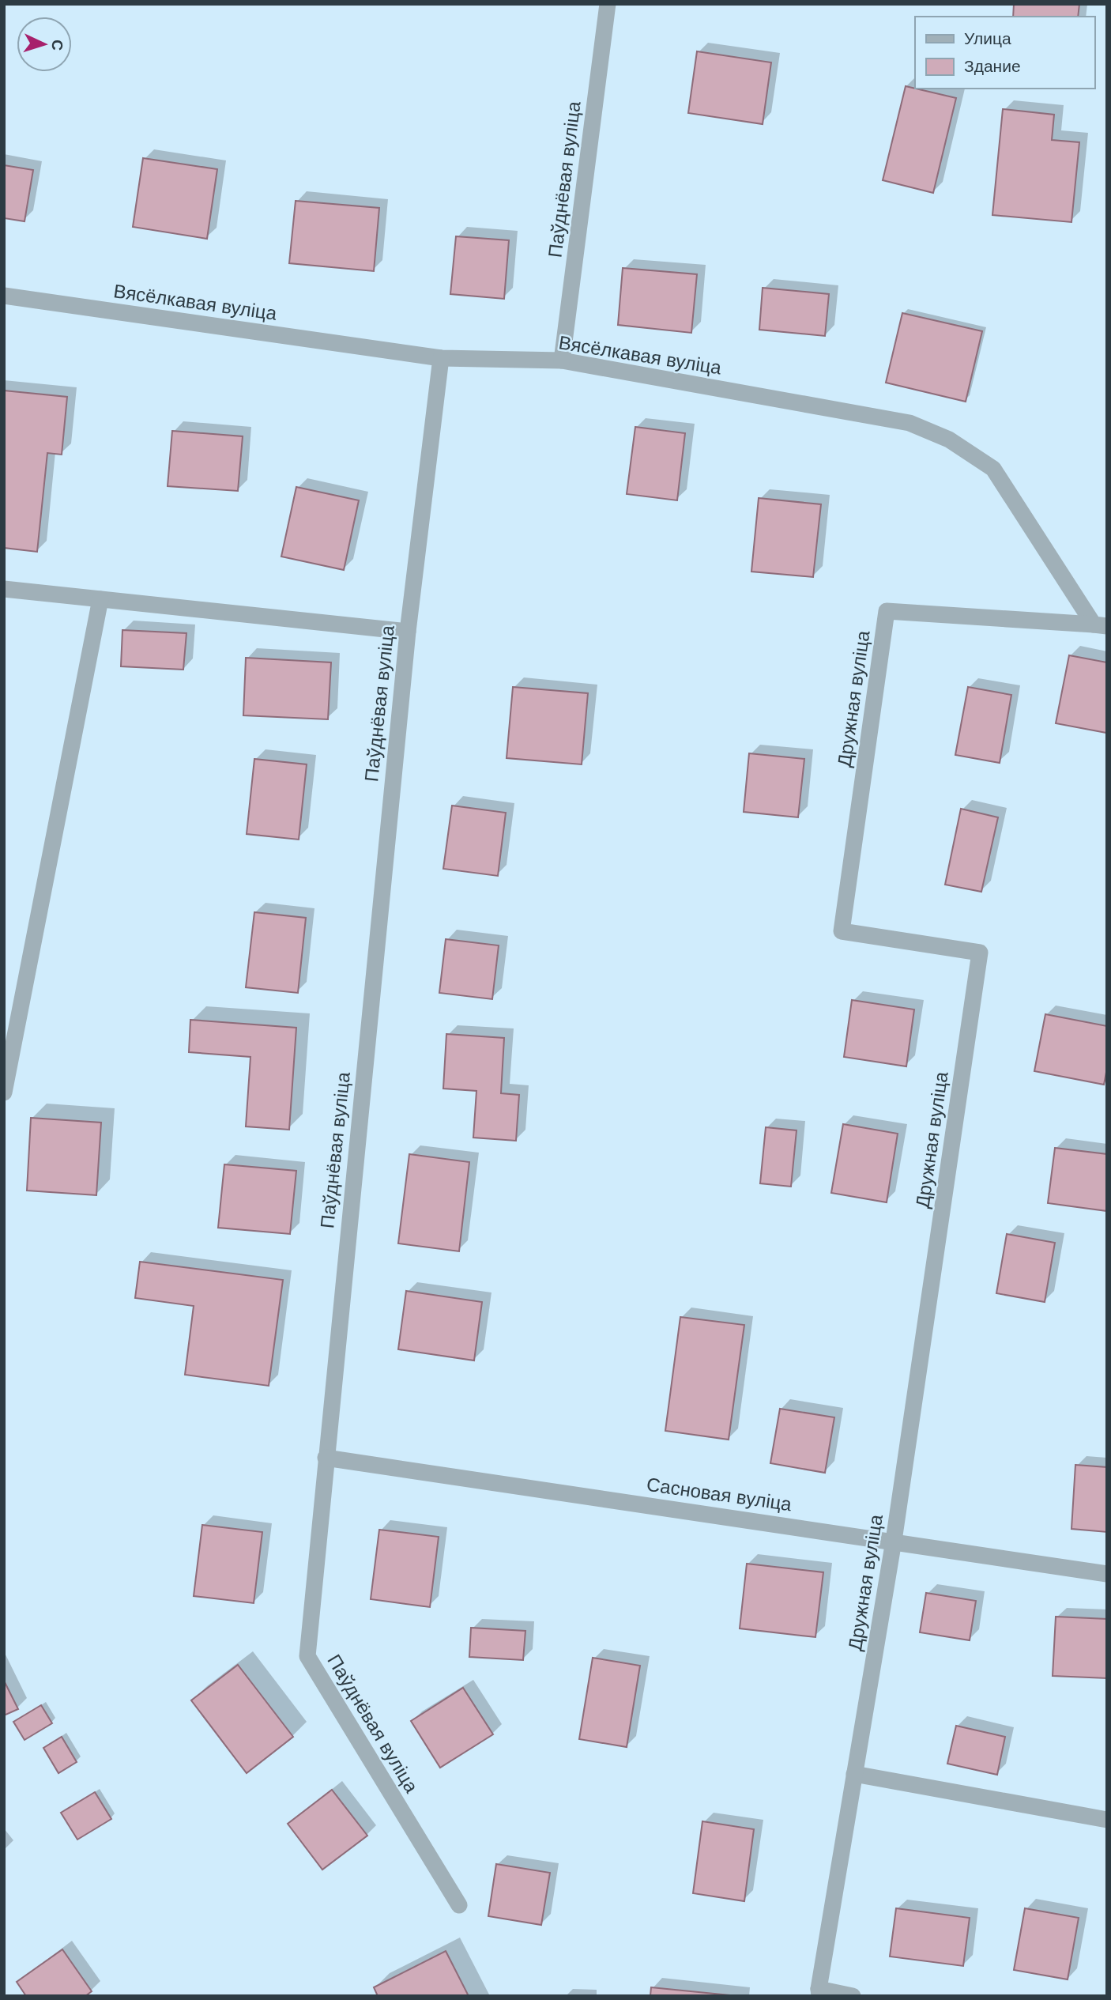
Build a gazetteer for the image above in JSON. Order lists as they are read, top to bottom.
{
  "streets": {
    "street": [
      "Паўднёвая вуліца",
      "Вясёлкавая вуліца",
      "Дружная вуліца",
      "Сасновая вуліца"
    ]
  },
  "crossings": [
    ["Паўднёвая вуліца", "Вясёлкавая вуліца"],
    ["Паўднёвая вуліца", "Сасновая вуліца"],
    ["Вясёлкавая вуліца", "Дружная вуліца"],
    ["Дружная вуліца", "Сасновая вуліца"]
  ],
  "legend": ["Улица", "Здание"],
  "north": "right"
}
